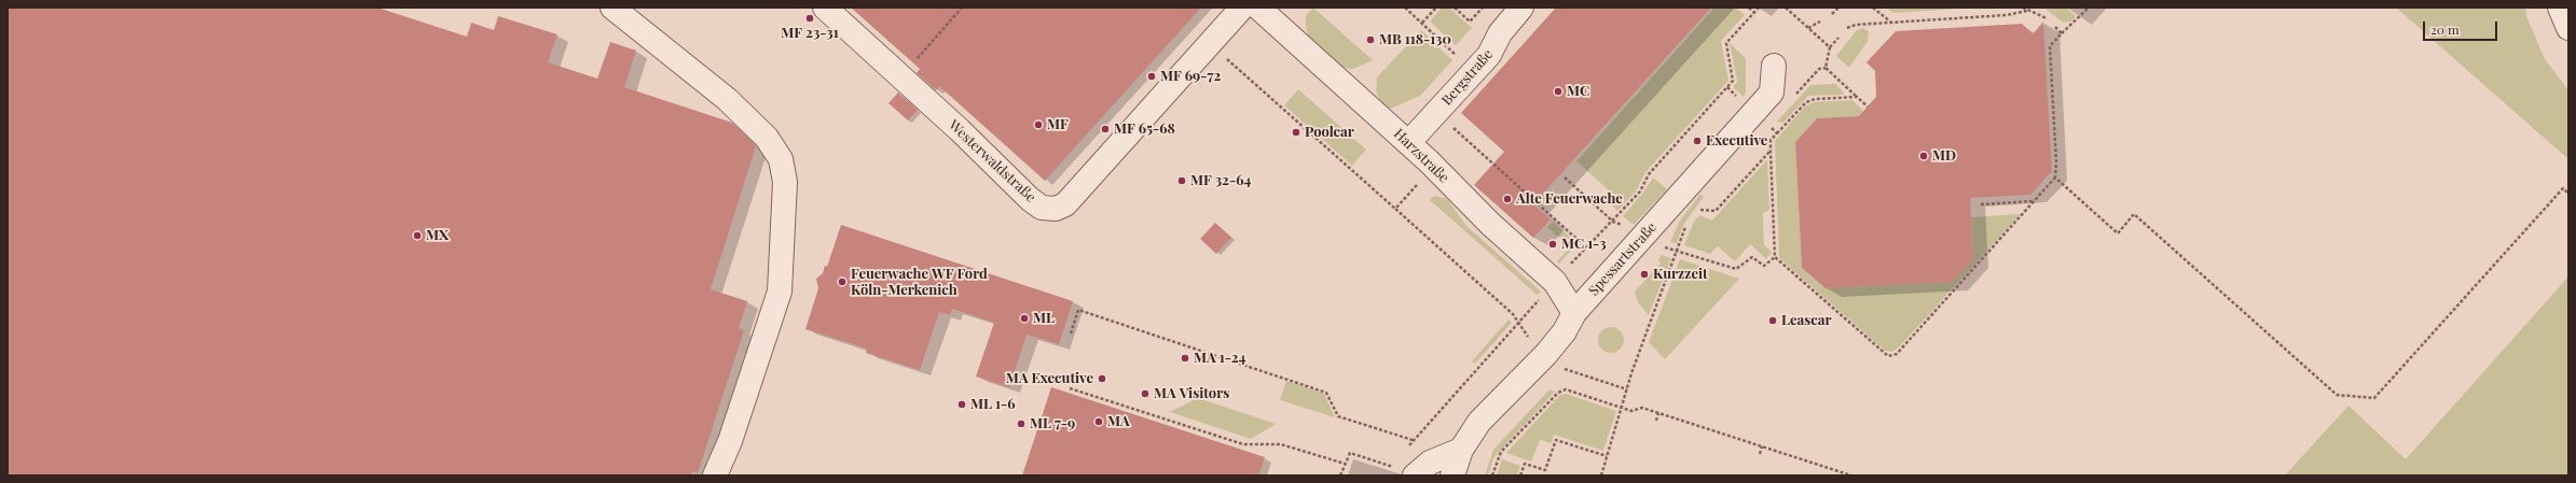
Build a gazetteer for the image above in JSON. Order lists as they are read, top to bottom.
{
  "streets": {
    "lane": [
      "Bergstraße",
      "Harzstraße",
      "Westerwaldstraße",
      "Spessartstraße"
    ]
  },
  "crossings": [
    ["Bergstraße", "Harzstraße"],
    ["Harzstraße", "Spessartstraße"]
  ],
  "places": [
    "MF 23-31",
    "MB 118-130",
    "MF 69-72",
    "MC",
    "MF",
    "MF 65-68",
    "Poolcar",
    "Executive",
    "MD",
    "MF 32-64",
    "Alte Feuerwache",
    "MX",
    "MC 1-3",
    "Kurzzeit",
    "Feuerwache WF Ford Köln-Merkenich",
    "ML",
    "Leascar",
    "MA 1-24",
    "MA Executive",
    "MA Visitors",
    "ML 1-6",
    "MA",
    "ML 7-9"
  ],
  "scale_bar": "20 m"
}
